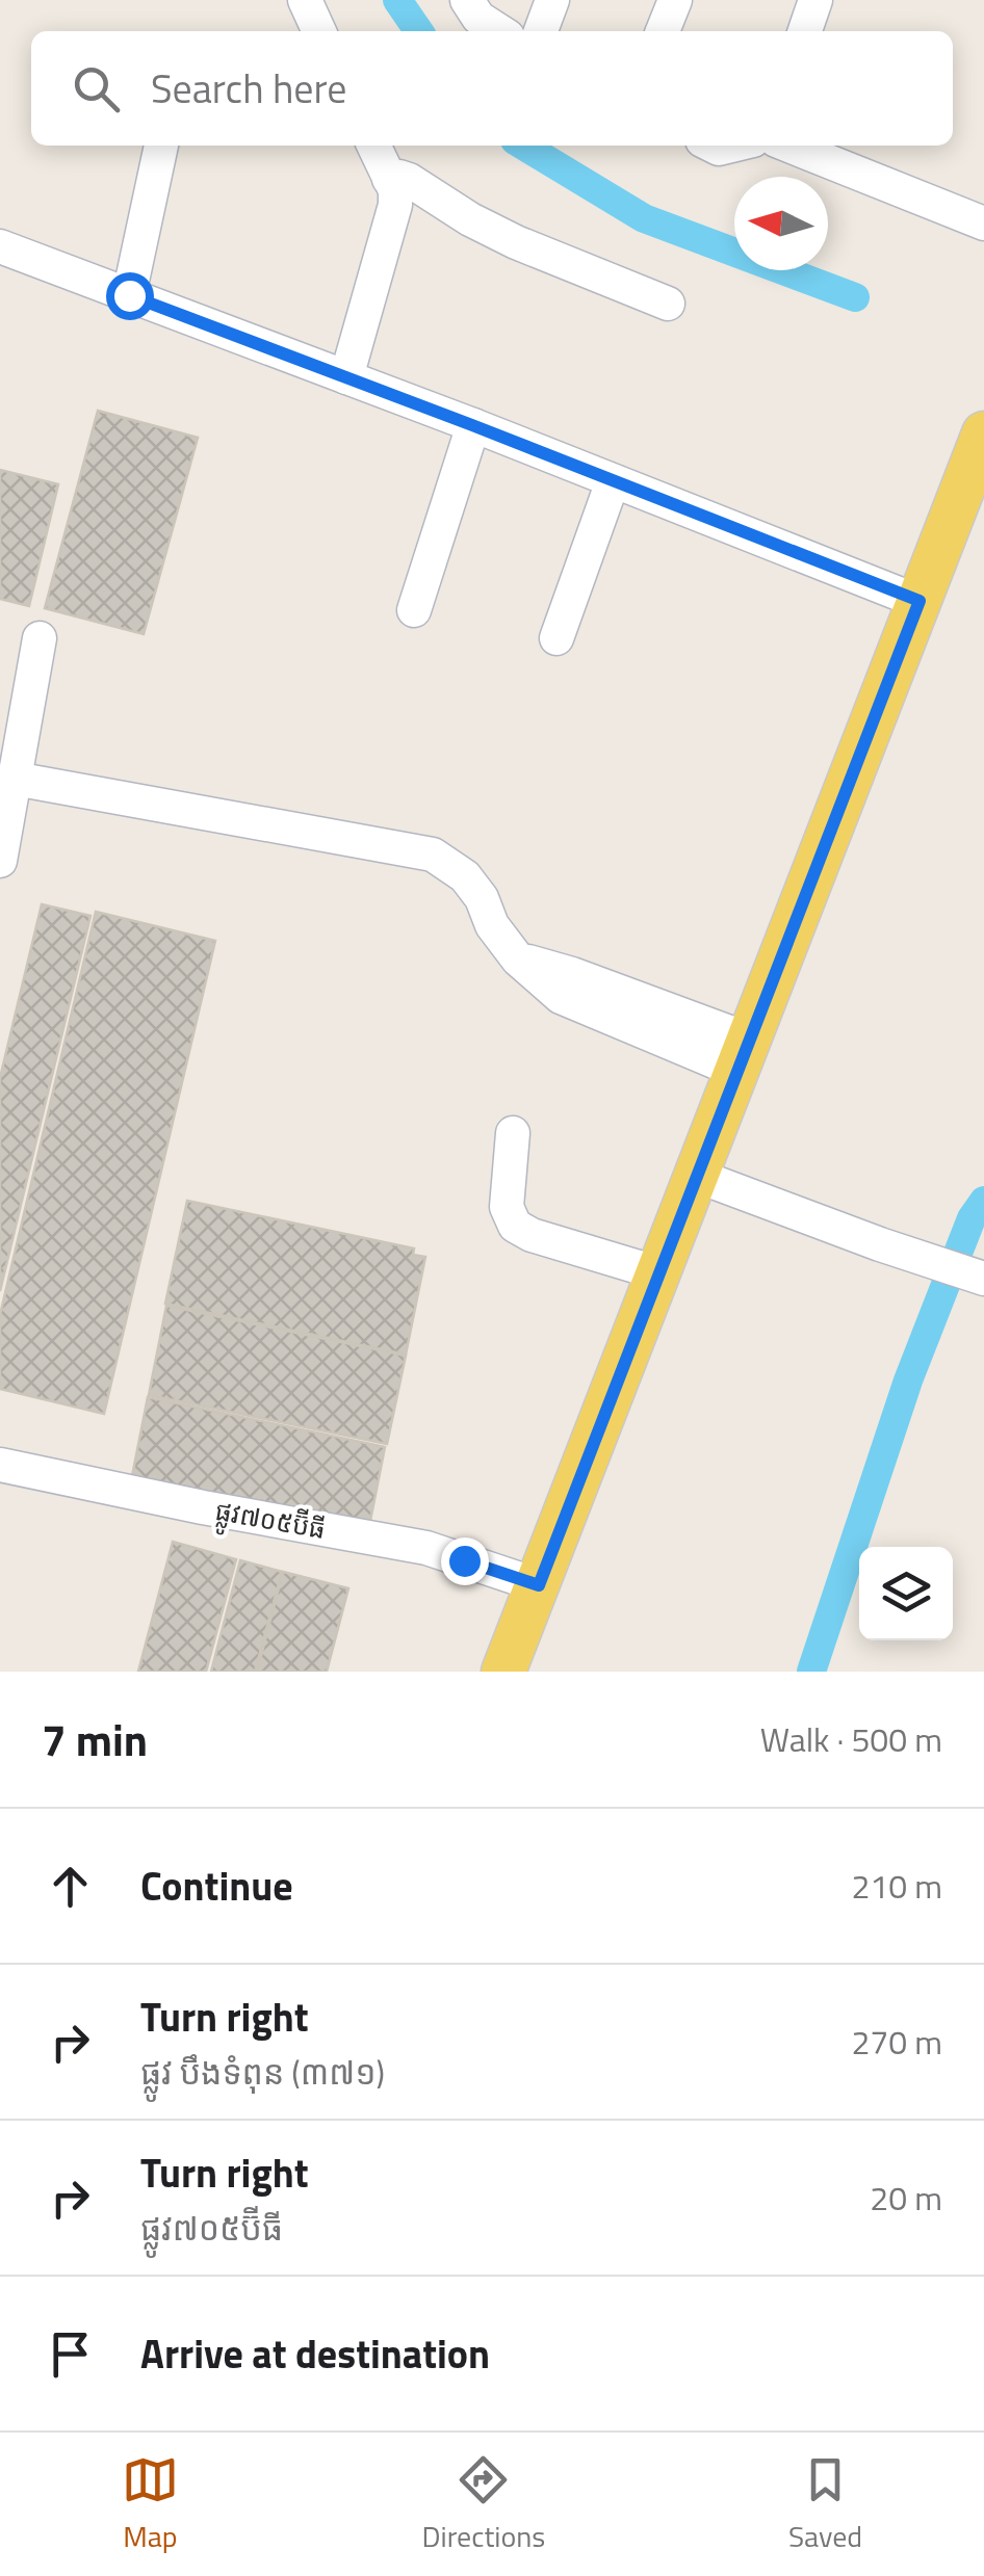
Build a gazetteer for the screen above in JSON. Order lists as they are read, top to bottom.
{
  "streets": {
    "street": ["ផ្លូវ៧០៥ប៊ីធី"]
  },
  "north": "left",
  "page": {
    "search": "Search here",
    "heading": ["7 min", "Walk · 500 m"],
    "list": [
      ["Continue", "210 m"],
      ["Turn right", "ផ្លូវ បឹងទំពុន (៣៧១)", "270 m"],
      ["Turn right", "ផ្លូវ៧០៥ប៊ីធី", "20 m"],
      "Arrive at destination"
    ],
    "nav": ["Map", "Directions", "Saved"]
  }
}
